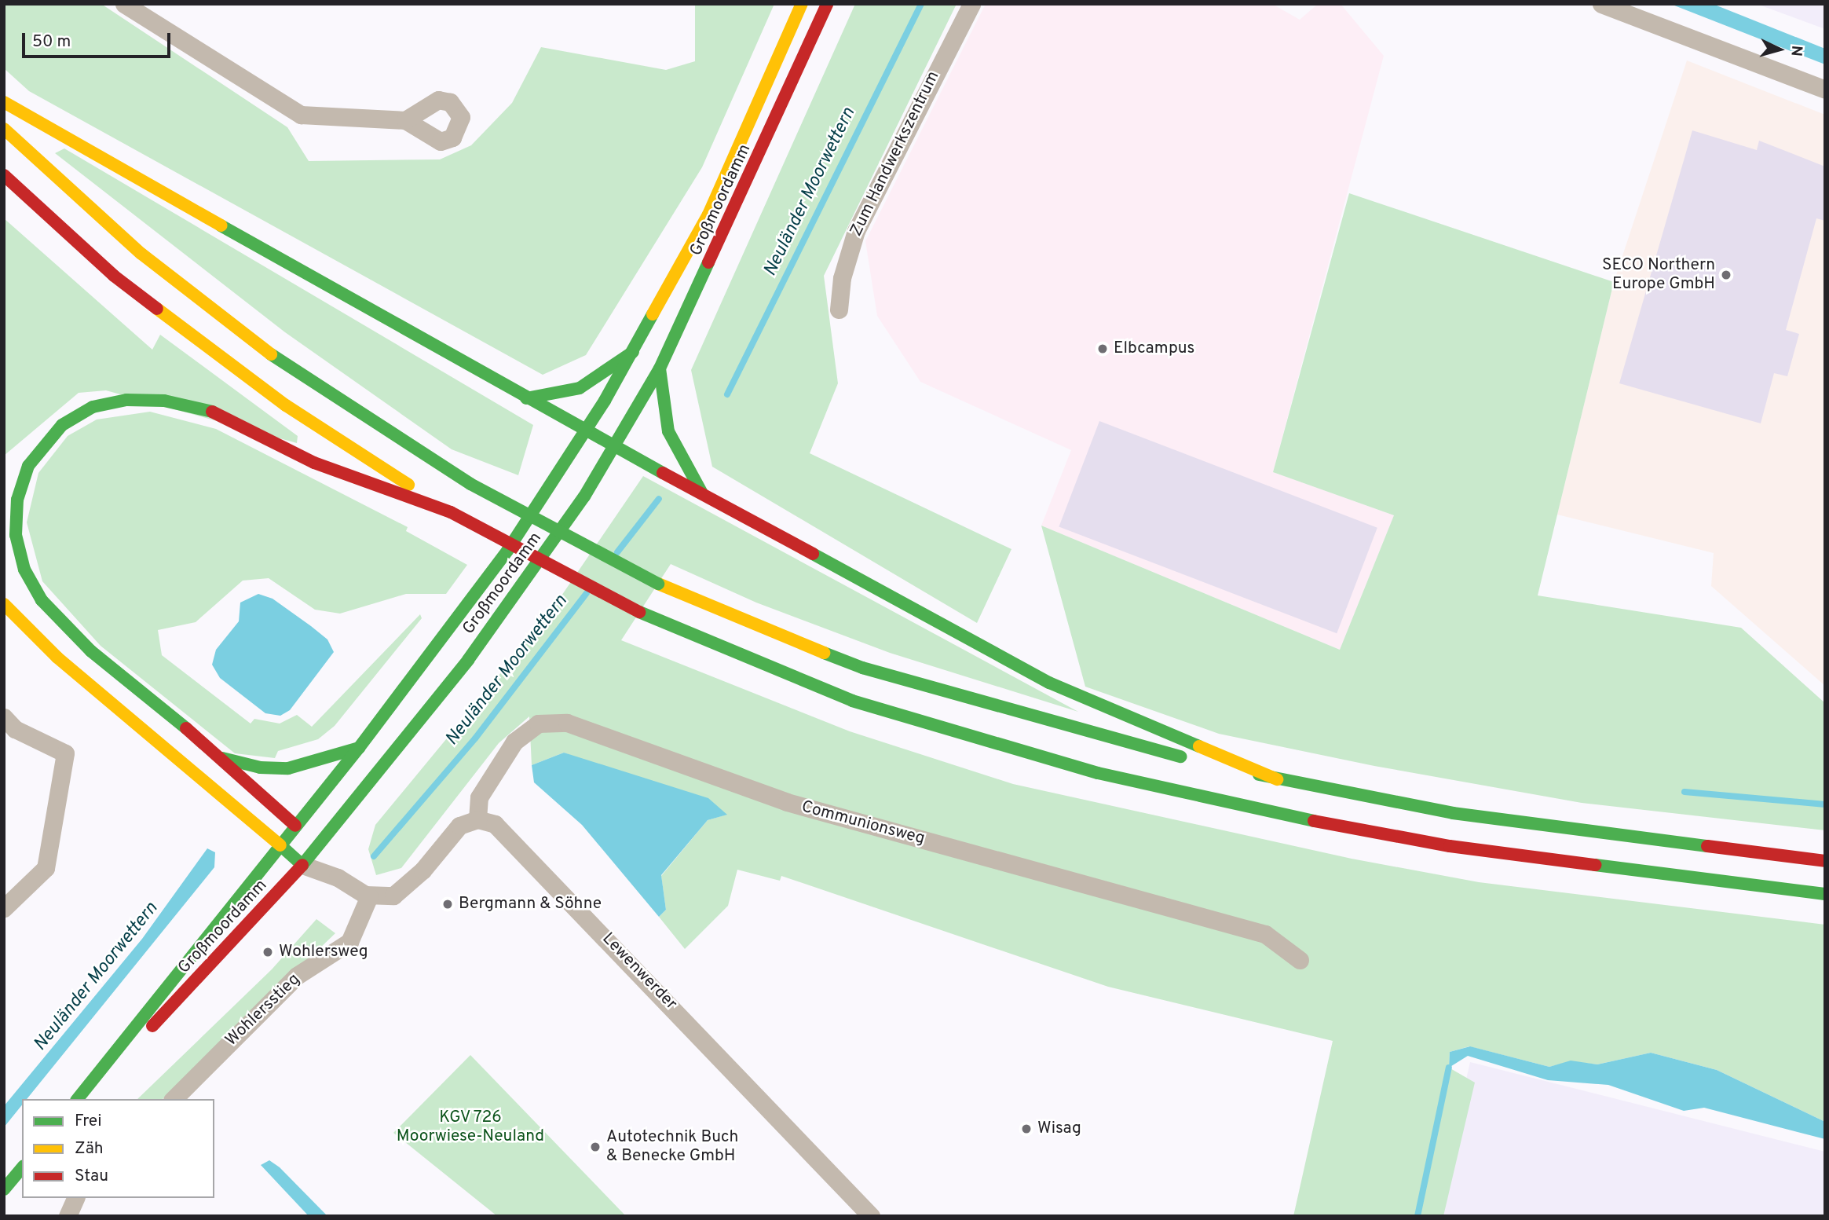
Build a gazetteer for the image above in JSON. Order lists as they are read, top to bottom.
{
  "streets": {
    "main road": ["Großmoordamm"],
    "street": [
      "Zum Handwerkszentrum",
      "Communionsweg",
      "Lewenwerder",
      "Wohlersstieg"
    ]
  },
  "crossings": [
    ["Communionsweg", "Lewenwerder"]
  ],
  "water": ["Neuländer Moorwettern"],
  "parks": ["KGV 726 Moorwiese-Neuland"],
  "places": [
    "SECO Northern Europe GmbH",
    "Elbcampus",
    "Bergmann & Söhne",
    "Wohlersweg",
    "Wisag",
    "Autotechnik Buch & Benecke GmbH"
  ],
  "legend": ["Frei", "Zäh", "Stau"],
  "scale_bar": "50 m",
  "north": "right"
}
